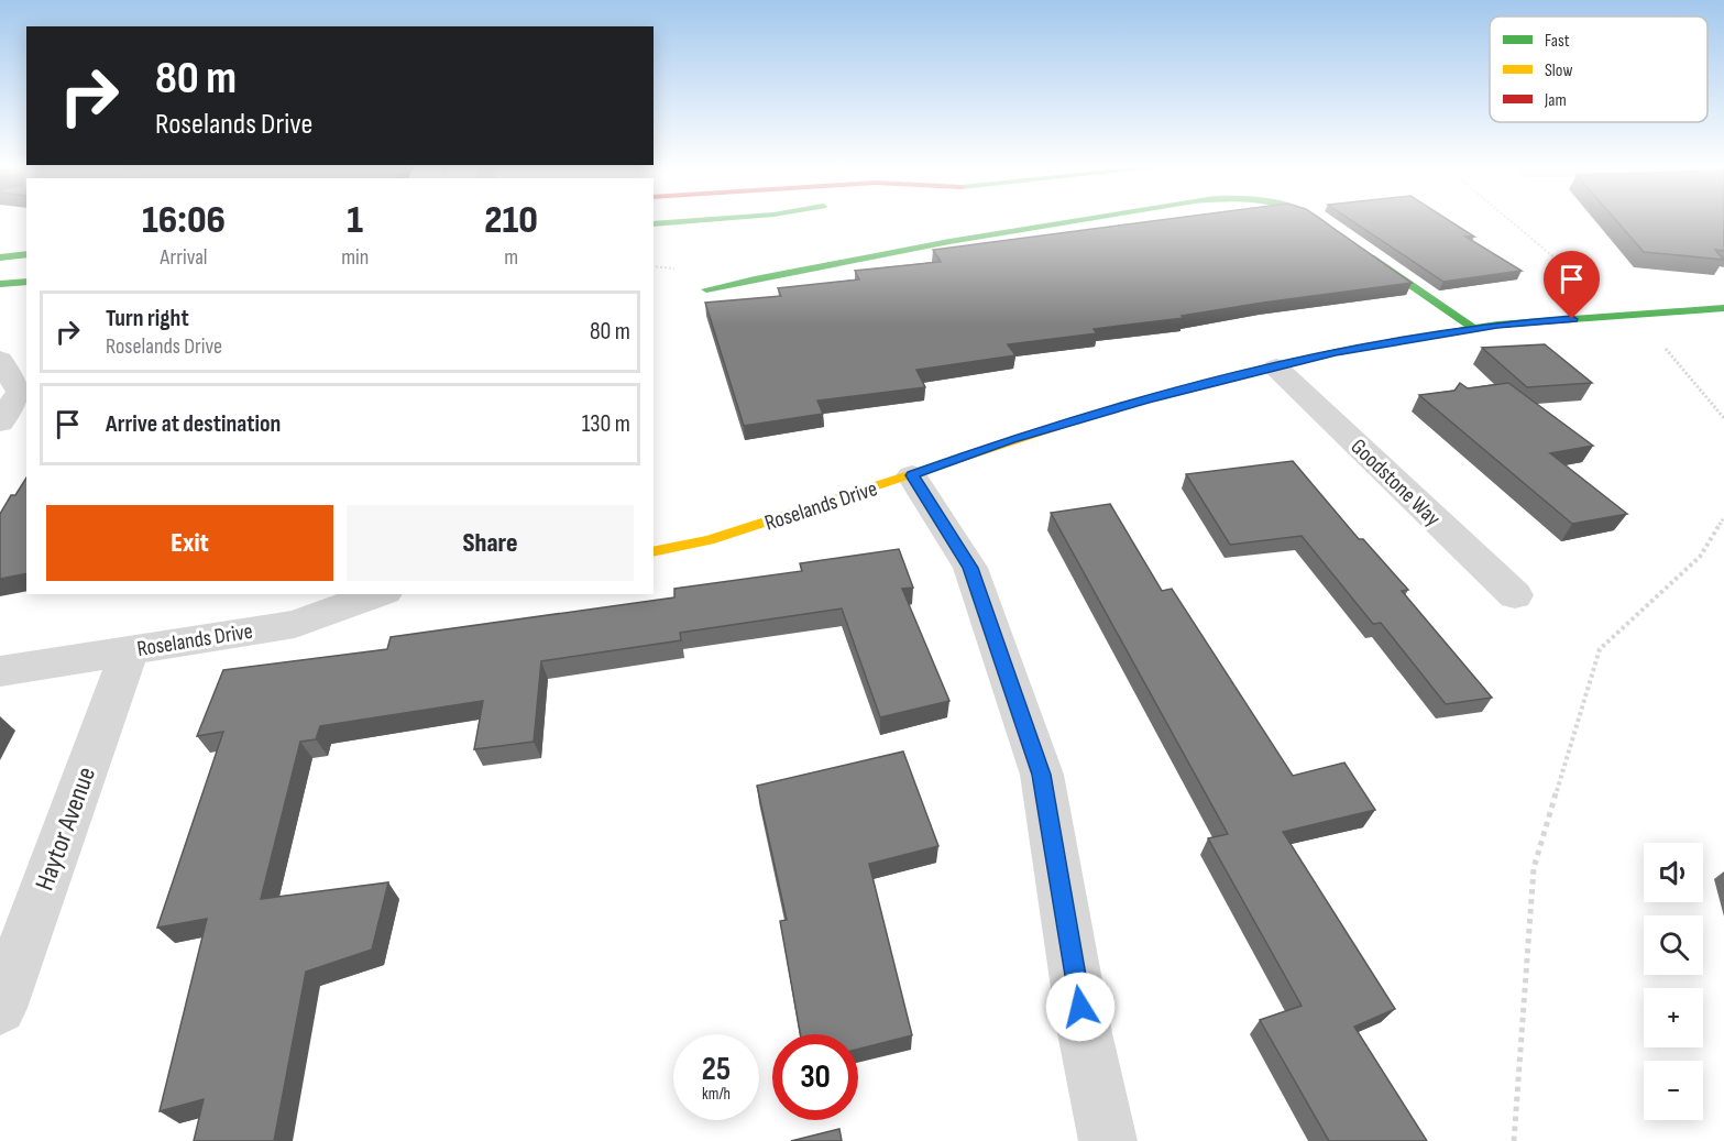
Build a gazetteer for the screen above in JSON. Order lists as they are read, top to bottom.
{
  "streets": {
    "street": ["Goodstone Way", "Roselands Drive", "Haytor Avenue"]
  },
  "crossings": [
    ["Goodstone Way", "Roselands Drive"],
    ["Roselands Drive", "Haytor Avenue"]
  ],
  "legend": ["Fast", "Slow", "Jam"],
  "page": {
    "turn": ["80 m", "Roselands Drive"],
    "eta": [
      "16:06",
      "Arrival",
      "1",
      "min",
      "210",
      "m"
    ],
    "list": [
      {
        "name": "Turn right",
        "note": "Roselands Drive",
        "value": "80 m"
      },
      {
        "name": "Arrive at destination",
        "value": "130 m"
      }
    ],
    "buttons": ["Exit", "Share"],
    "map_buttons": ["+", "−"],
    "speed": "25 km/h",
    "limit": "30"
  }
}
